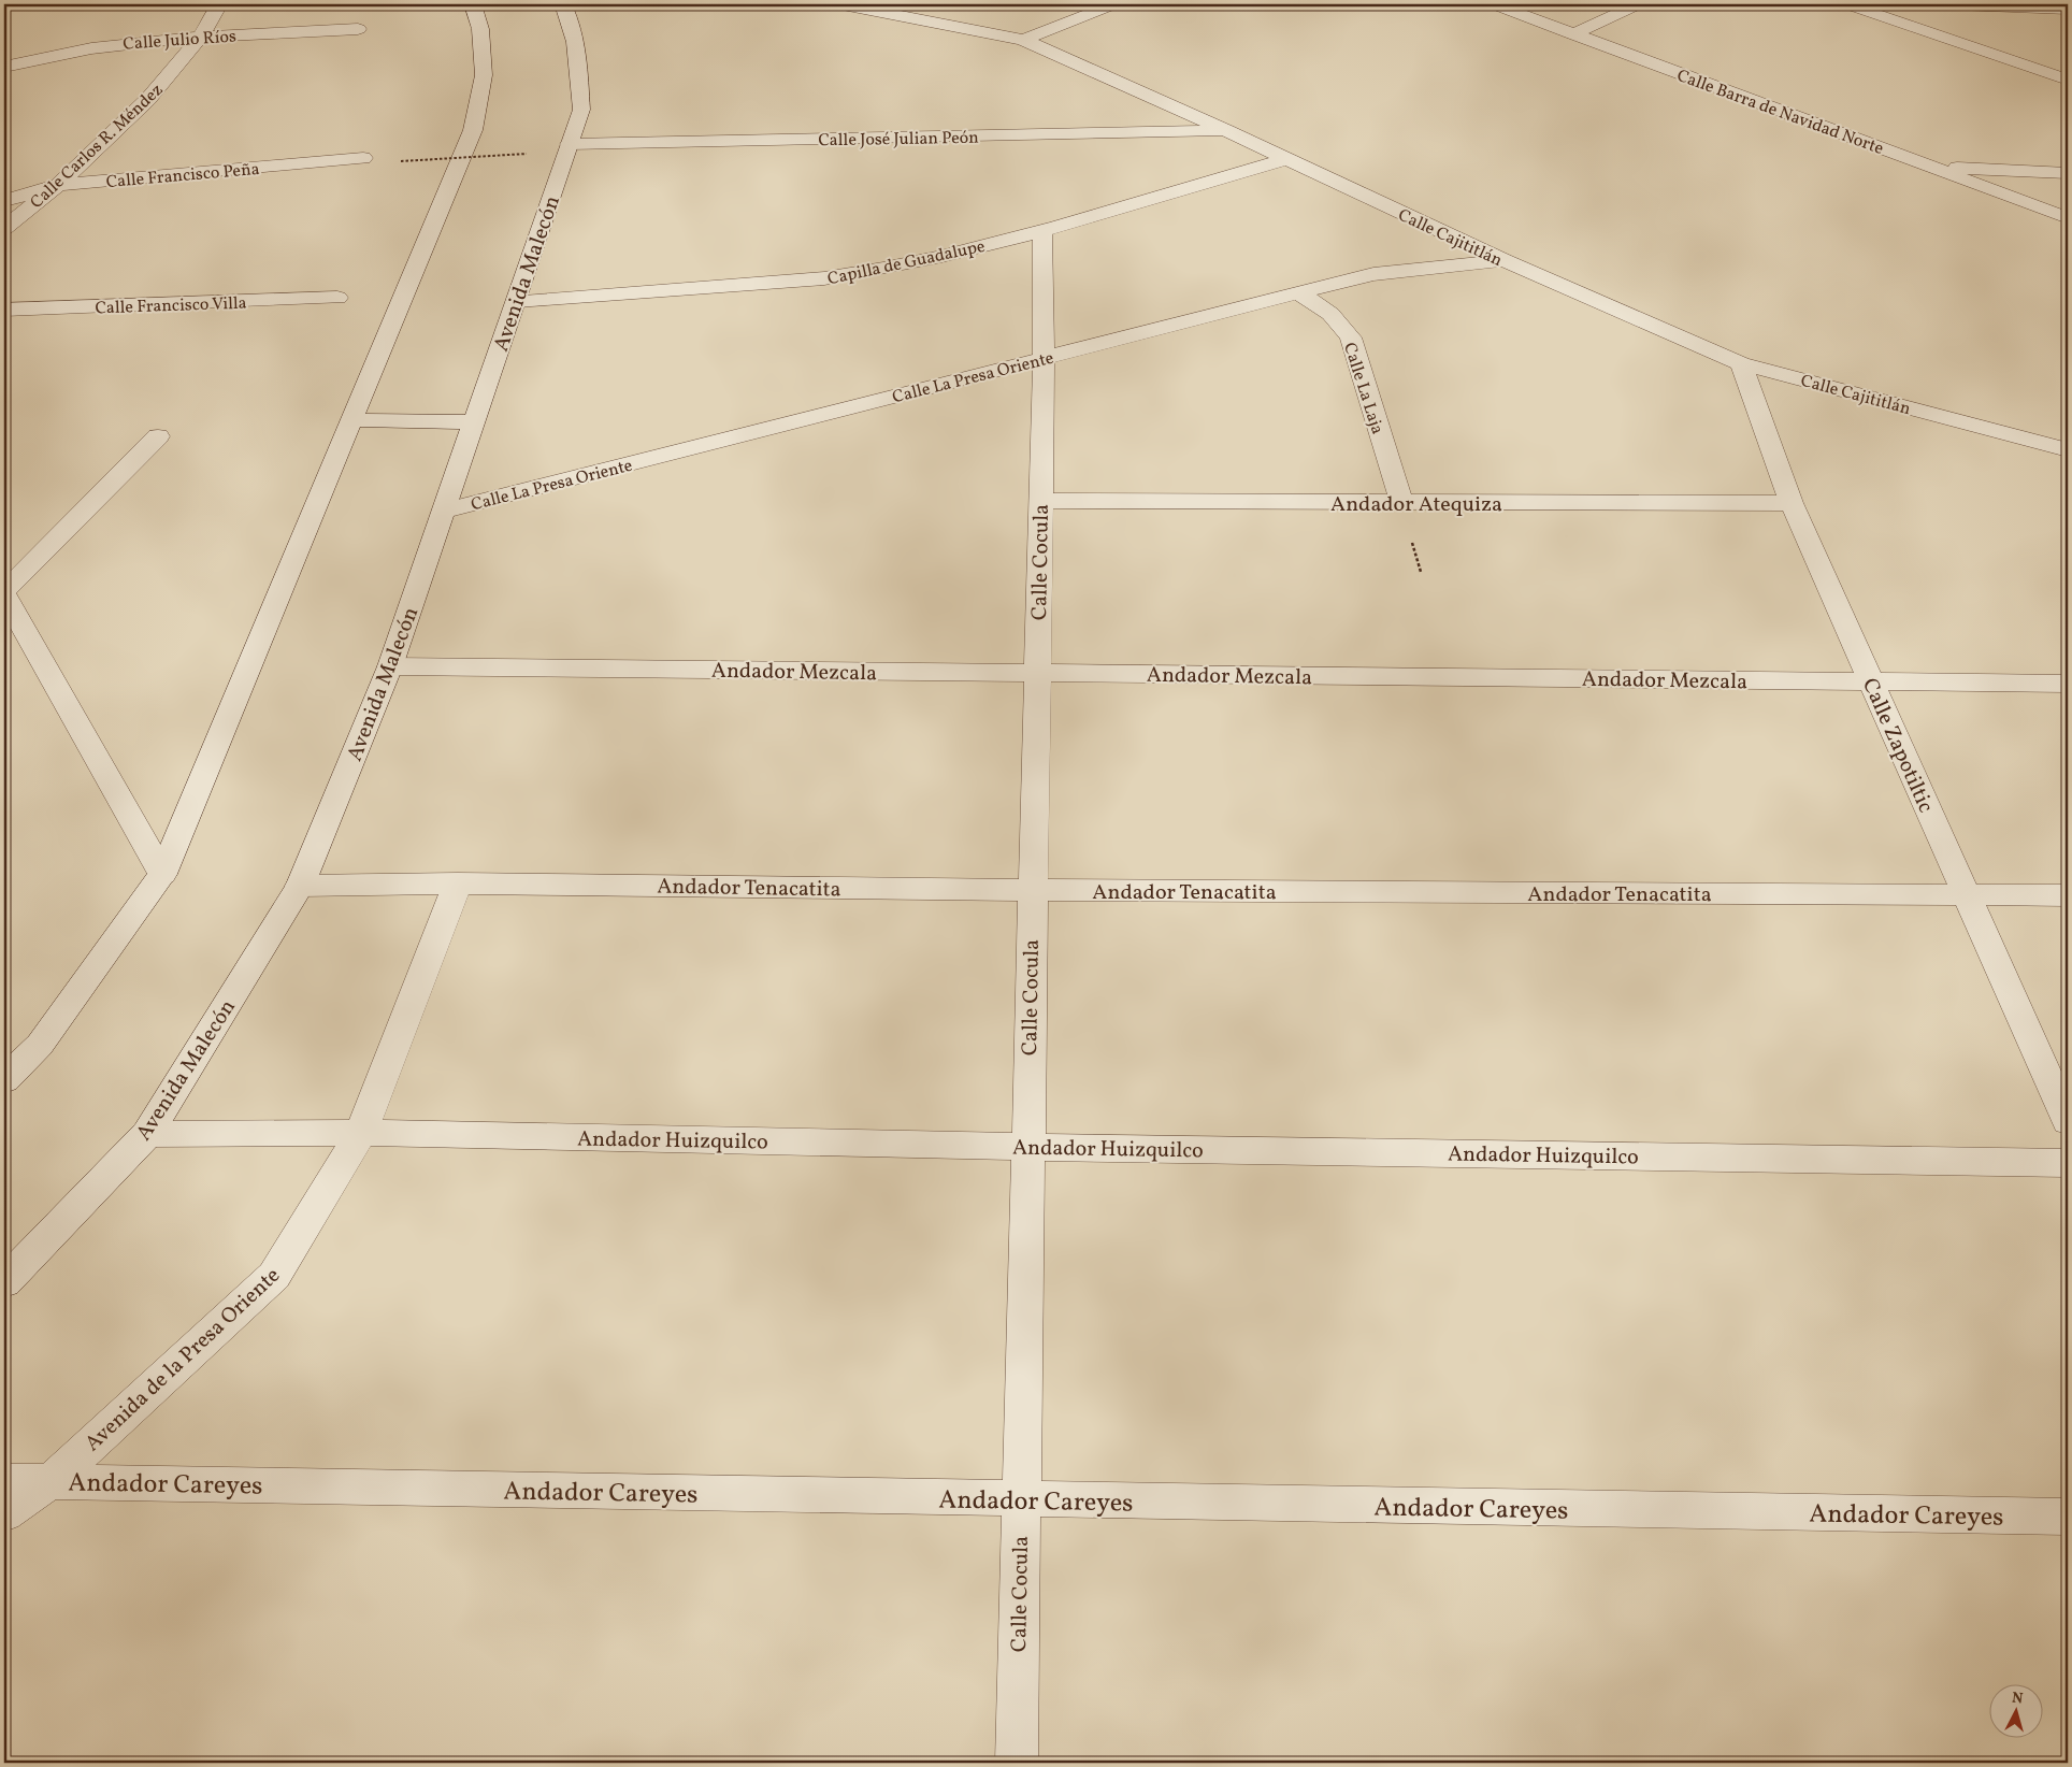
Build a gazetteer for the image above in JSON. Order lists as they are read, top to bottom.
{
  "streets": {
    "street": [
      "Calle Julio Ríos",
      "Calle Barra de Navidad Norte",
      "Calle José Julian Peón",
      "Calle Carlos R. Méndez",
      "Calle Francisco Peña",
      "Calle Cajititlán",
      "Capilla de Guadalupe",
      "Avenida Malecón",
      "Calle Francisco Villa",
      "Calle La Presa Oriente",
      "Calle La Laja",
      "Andador Atequiza",
      "Calle Cocula",
      "Andador Mezcala",
      "Calle Zapotiltic",
      "Andador Tenacatita",
      "Andador Huizquilco",
      "Avenida de la Presa Oriente",
      "Andador Careyes"
    ]
  },
  "crossings": [
    ["Calle Julio Ríos", "Calle Carlos R. Méndez"],
    ["Calle José Julian Peón", "Calle Cajititlán"],
    ["Calle José Julian Peón", "Avenida Malecón"],
    ["Calle Carlos R. Méndez", "Calle Francisco Peña"],
    ["Calle Cajititlán", "Capilla de Guadalupe"],
    ["Calle Cajititlán", "Calle La Presa Oriente"],
    ["Calle Cajititlán", "Calle Zapotiltic"],
    ["Capilla de Guadalupe", "Avenida Malecón"],
    ["Capilla de Guadalupe", "Calle Cocula"],
    ["Avenida Malecón", "Calle La Presa Oriente"],
    ["Avenida Malecón", "Andador Mezcala"],
    ["Avenida Malecón", "Andador Tenacatita"],
    ["Avenida Malecón", "Andador Huizquilco"],
    ["Calle La Presa Oriente", "Calle La Laja"],
    ["Calle La Presa Oriente", "Calle Cocula"],
    ["Calle La Laja", "Andador Atequiza"],
    ["Andador Atequiza", "Calle Cocula"],
    ["Andador Atequiza", "Calle Zapotiltic"],
    ["Calle Cocula", "Andador Mezcala"],
    ["Calle Cocula", "Andador Tenacatita"],
    ["Calle Cocula", "Andador Huizquilco"],
    ["Calle Cocula", "Andador Careyes"],
    ["Andador Mezcala", "Calle Zapotiltic"],
    ["Calle Zapotiltic", "Andador Tenacatita"],
    ["Andador Tenacatita", "Avenida de la Presa Oriente"],
    ["Andador Huizquilco", "Avenida de la Presa Oriente"],
    ["Avenida de la Presa Oriente", "Andador Careyes"]
  ],
  "north": "top"
}
